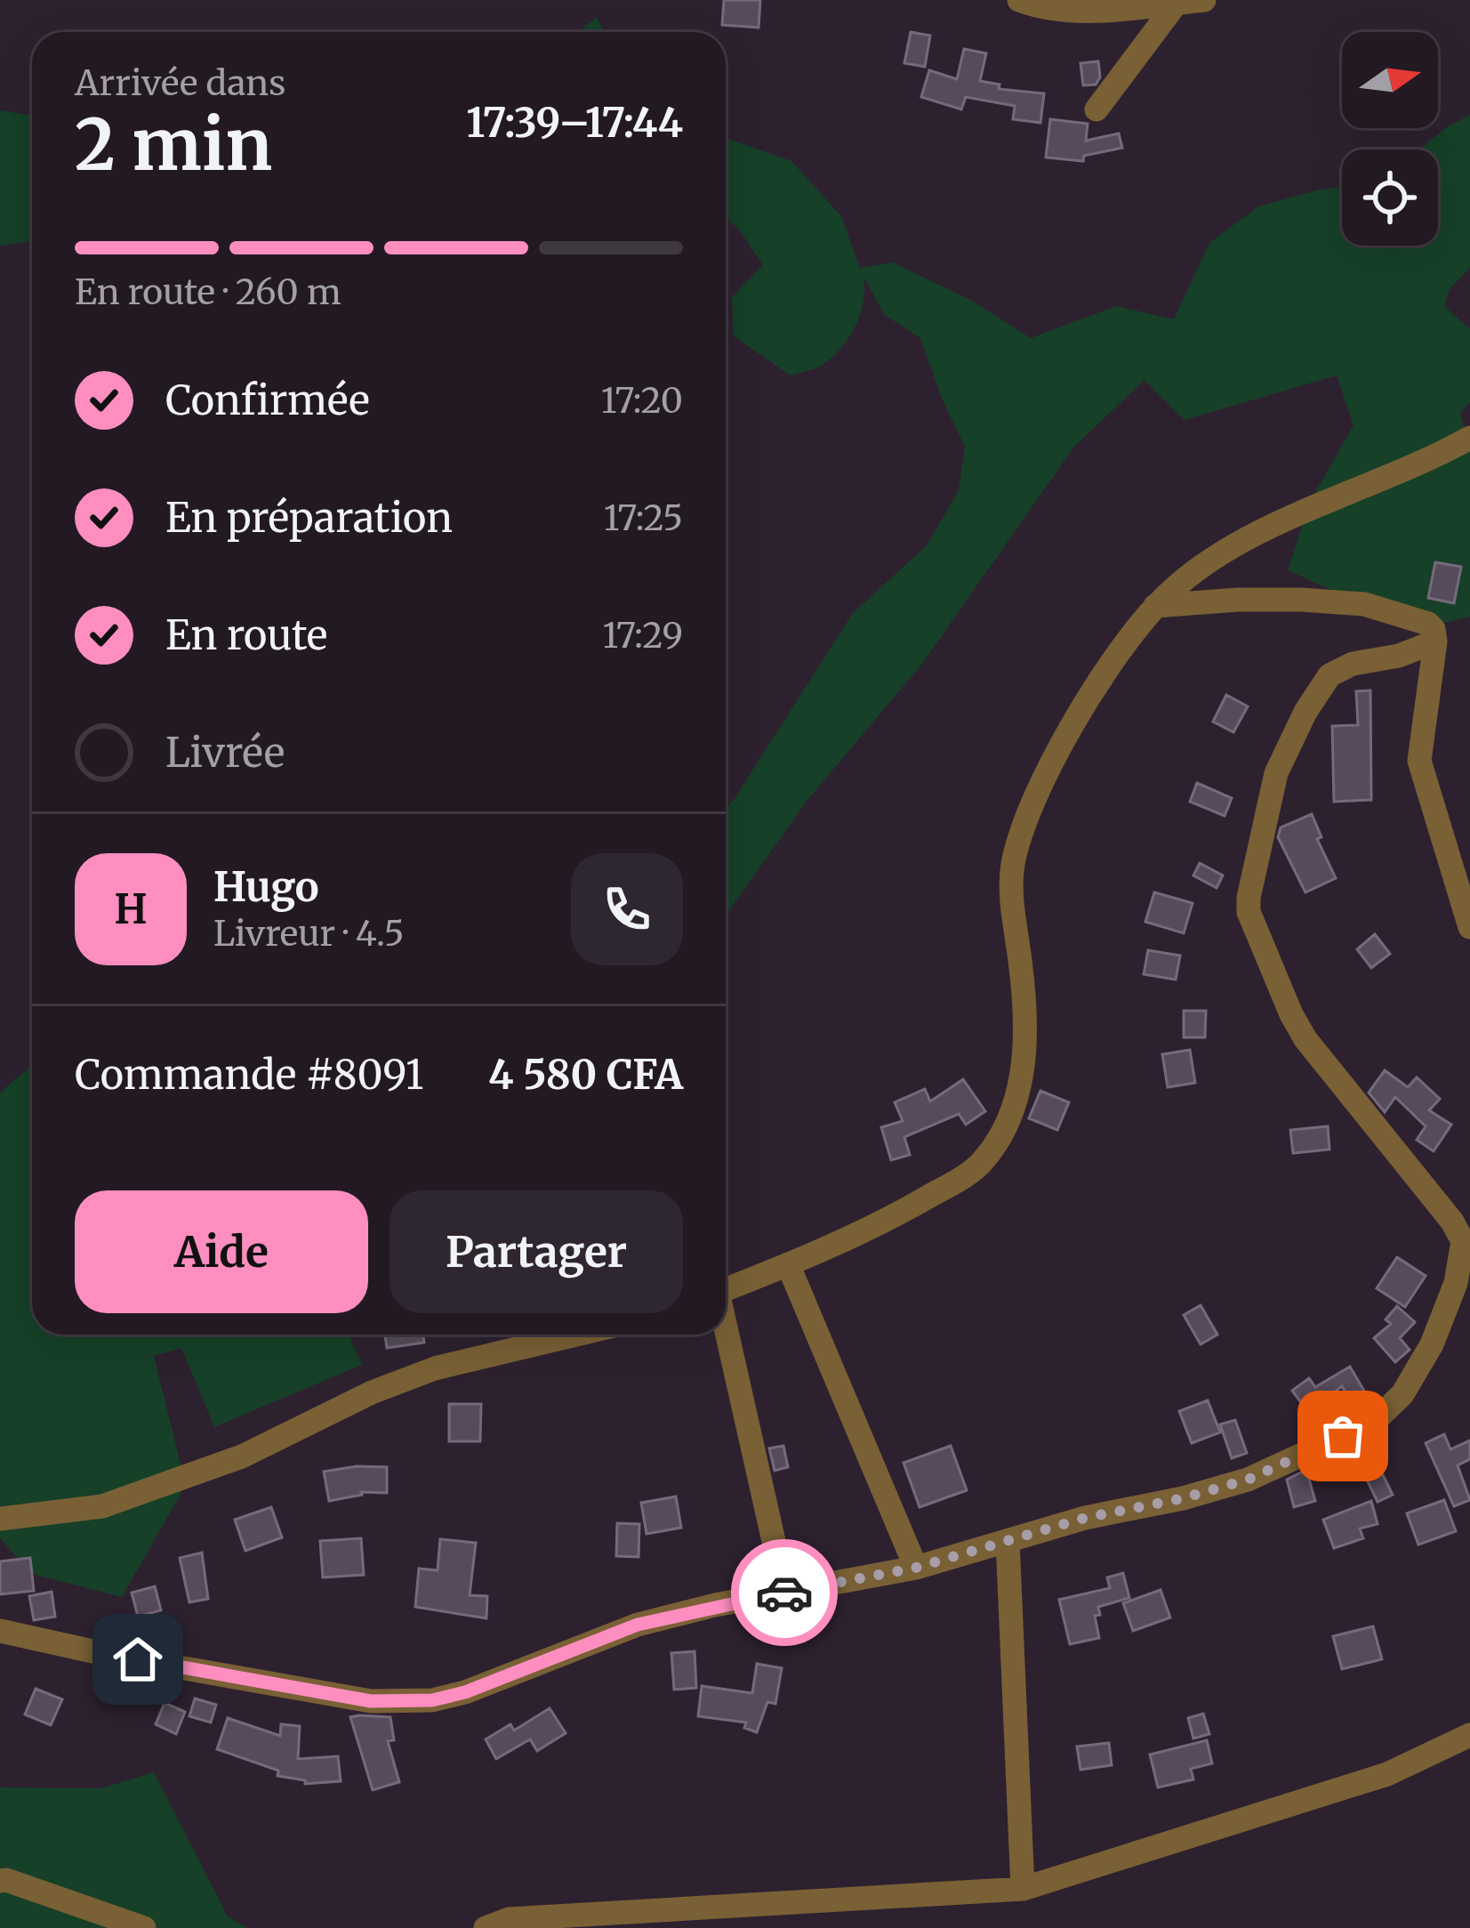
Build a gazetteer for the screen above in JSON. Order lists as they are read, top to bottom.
{
  "north": "right",
  "page": {
    "heading": ["2 min", "Arrivée dans", "17:39–17:44"],
    "panel": [
      "Hugo",
      "Livreur · 4.5",
      "Commande #8091",
      "4 580 CFA"
    ],
    "bar": "En route · 260 m",
    "list": [
      ["Confirmée", "17:20"],
      ["En préparation", "17:25"],
      ["En route", "17:29"],
      "Livrée"
    ],
    "round": "H",
    "buttons": ["Aide", "Partager"]
  }
}
